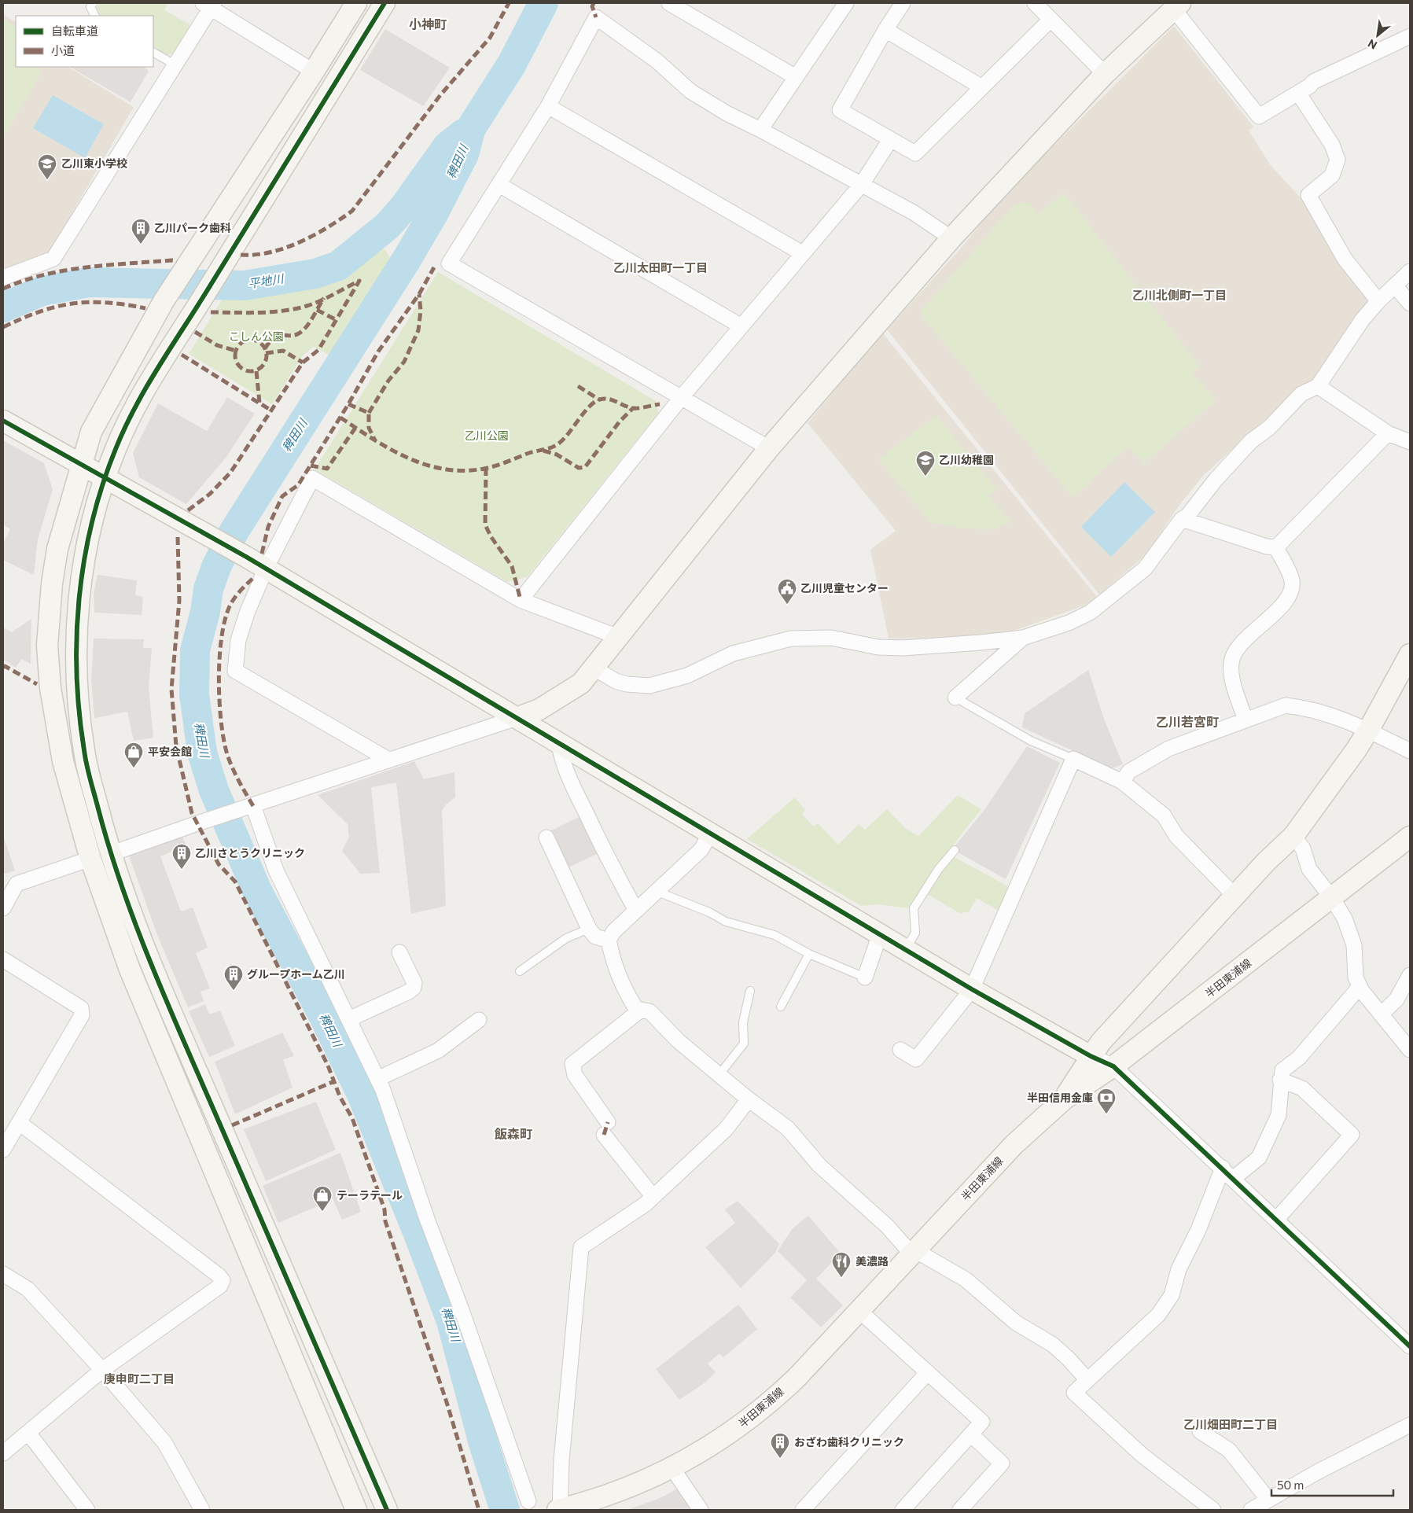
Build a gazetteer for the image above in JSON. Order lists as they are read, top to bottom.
{
  "streets": {
    "street": ["半田東浦線"]
  },
  "districts": [
    "小神町",
    "乙川太田町一丁目",
    "乙川北側町一丁目",
    "乙川若宮町",
    "飯森町",
    "庚申町二丁目",
    "乙川畑田町二丁目"
  ],
  "water": ["稗田川", "平地川"],
  "parks": ["こしん公園", "乙川公園"],
  "places": {
    "school or university": ["乙川東小学校", "乙川幼稚園"],
    "building": [
      "乙川パーク歯科",
      "乙川さとうクリニック",
      "グループホーム乙川",
      "おざわ歯科クリニック"
    ],
    "public building": ["乙川児童センター"],
    "shop": ["平安会館", "テーラテール"],
    "bank": ["半田信用金庫"],
    "restaurant": ["美濃路"]
  },
  "legend": ["自転車道", "小道"],
  "scale_bar": "50 m",
  "north": "bottom left"
}
